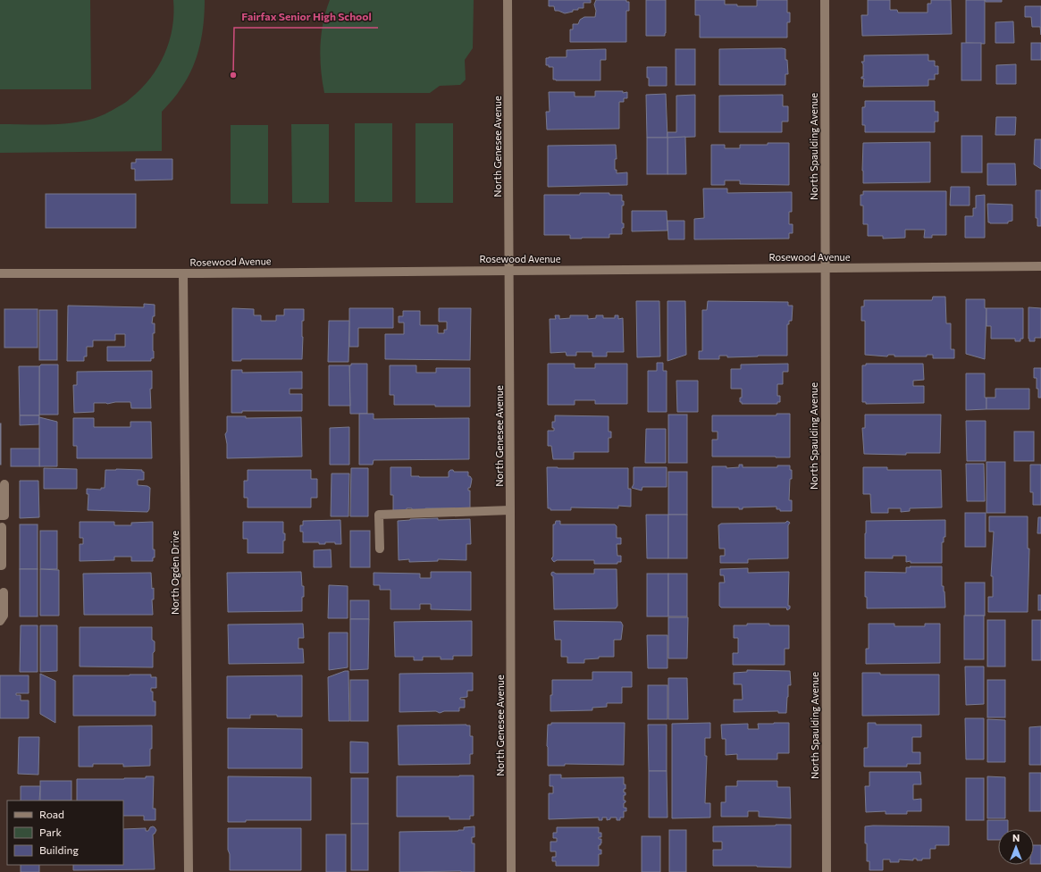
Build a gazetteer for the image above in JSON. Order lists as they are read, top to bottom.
{
  "streets": {
    "street": [
      "North Genesee Avenue",
      "North Spaulding Avenue",
      "Rosewood Avenue",
      "North Ogden Drive"
    ]
  },
  "crossings": [
    ["North Genesee Avenue", "Rosewood Avenue"],
    ["North Spaulding Avenue", "Rosewood Avenue"],
    ["Rosewood Avenue", "North Ogden Drive"]
  ],
  "places": ["Fairfax Senior High School"],
  "legend": ["Road", "Park", "Building"],
  "north": "top"
}
